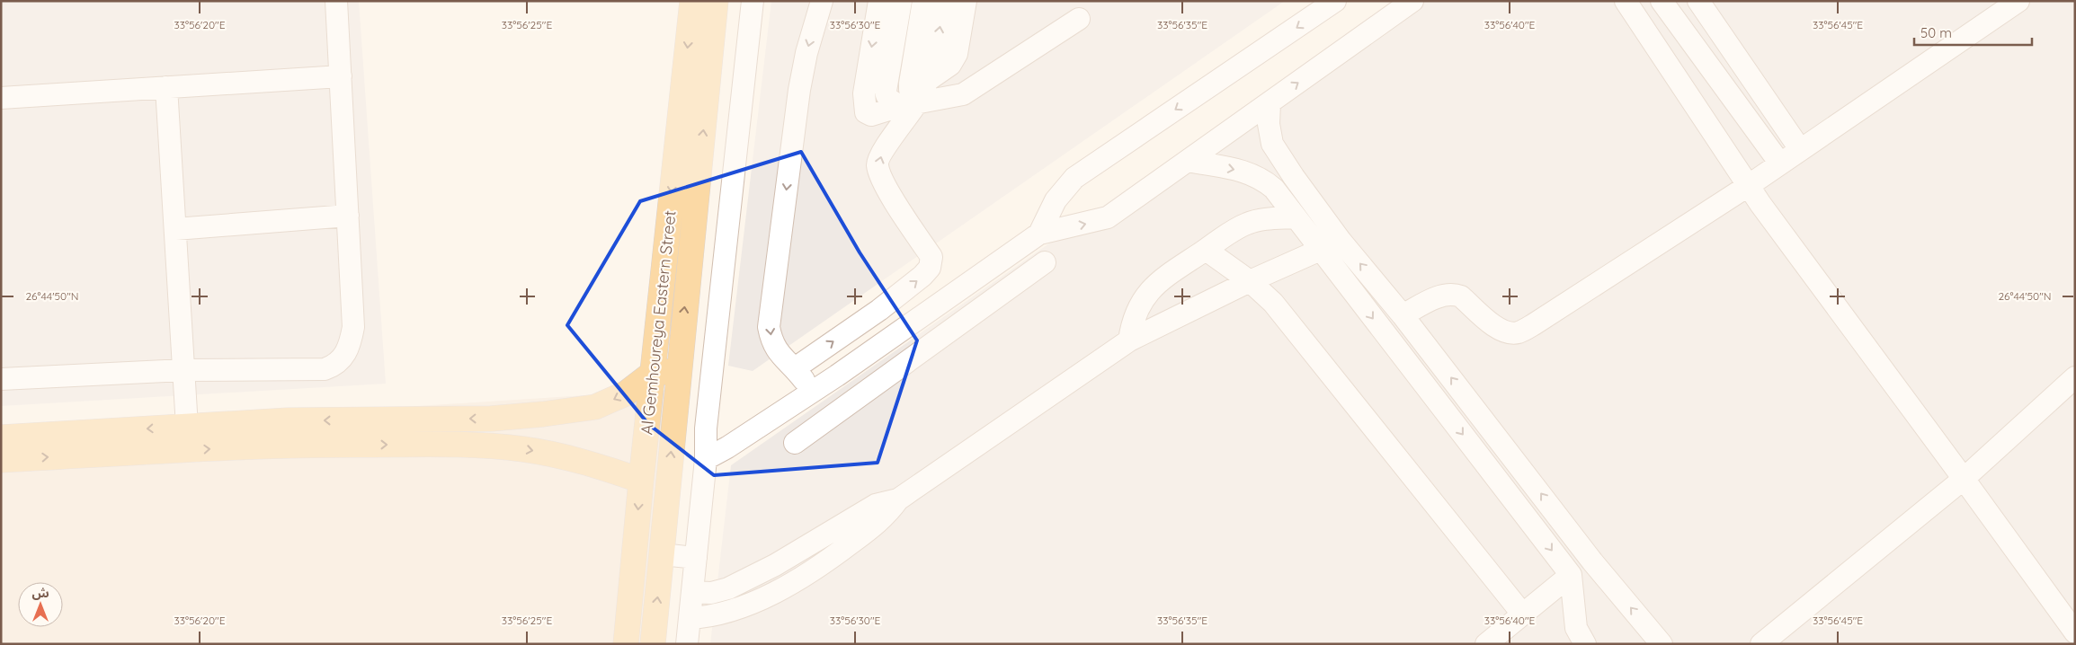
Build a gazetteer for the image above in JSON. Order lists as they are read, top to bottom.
{
  "streets": {
    "main road": ["Al Gemhoureya Eastern Street"]
  },
  "scale_bar": "50 m",
  "north": "top",
  "coordinates": [
    "33°56'20\"E",
    "33°56'25\"E",
    "33°56'30\"E",
    "33°56'35\"E",
    "33°56'40\"E",
    "33°56'45\"E",
    "26°44'50\"N"
  ]
}
